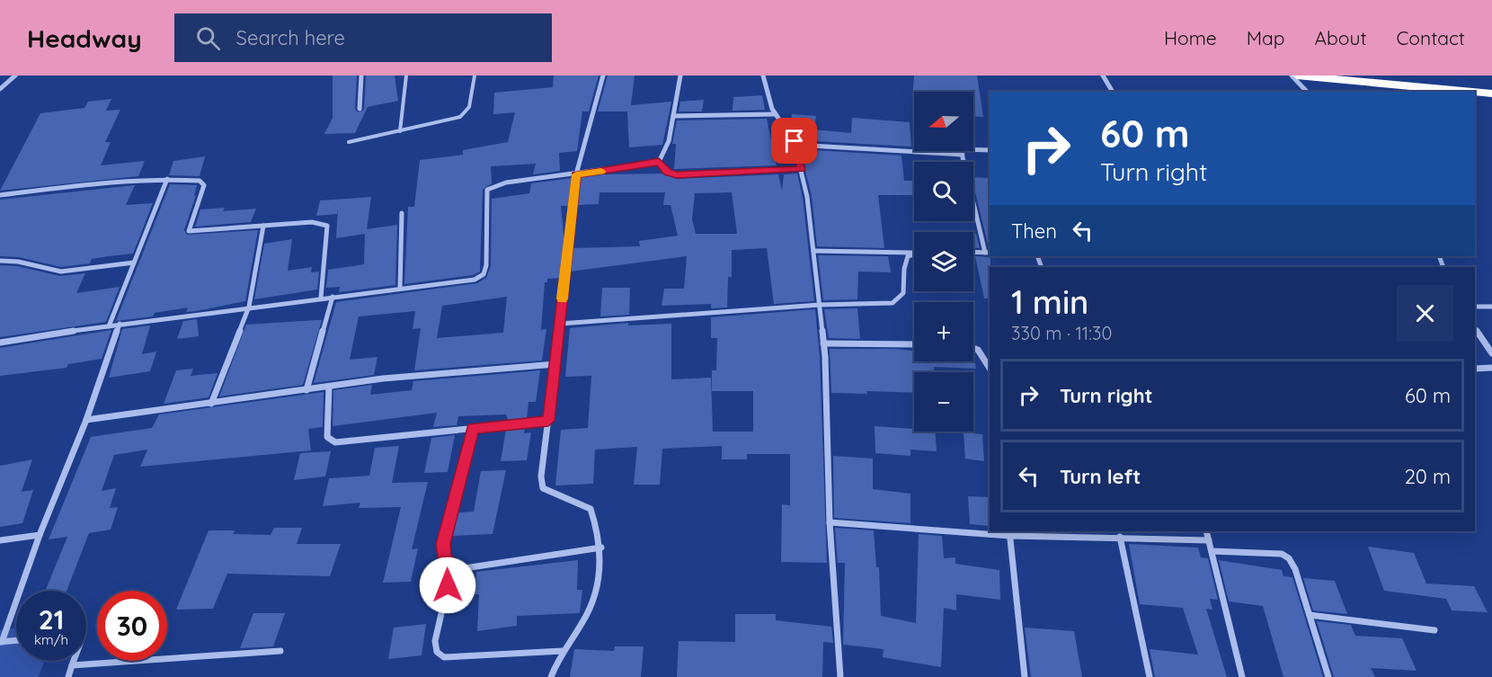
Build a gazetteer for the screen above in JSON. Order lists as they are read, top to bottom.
{
  "north": "left",
  "page": {
    "header": "Headway",
    "search": "Search here",
    "nav": [
      "Home",
      "Map",
      "About",
      "Contact"
    ],
    "map_buttons": ["+", "−"],
    "turn": ["60 m", "Turn right"],
    "then": "Then",
    "heading": ["1 min", "330 m · 11:30"],
    "list": [
      {
        "name": "Turn right",
        "value": "60 m"
      },
      {
        "name": "Turn left",
        "value": "20 m"
      }
    ],
    "speed": "21 km/h",
    "limit": "30"
  }
}
